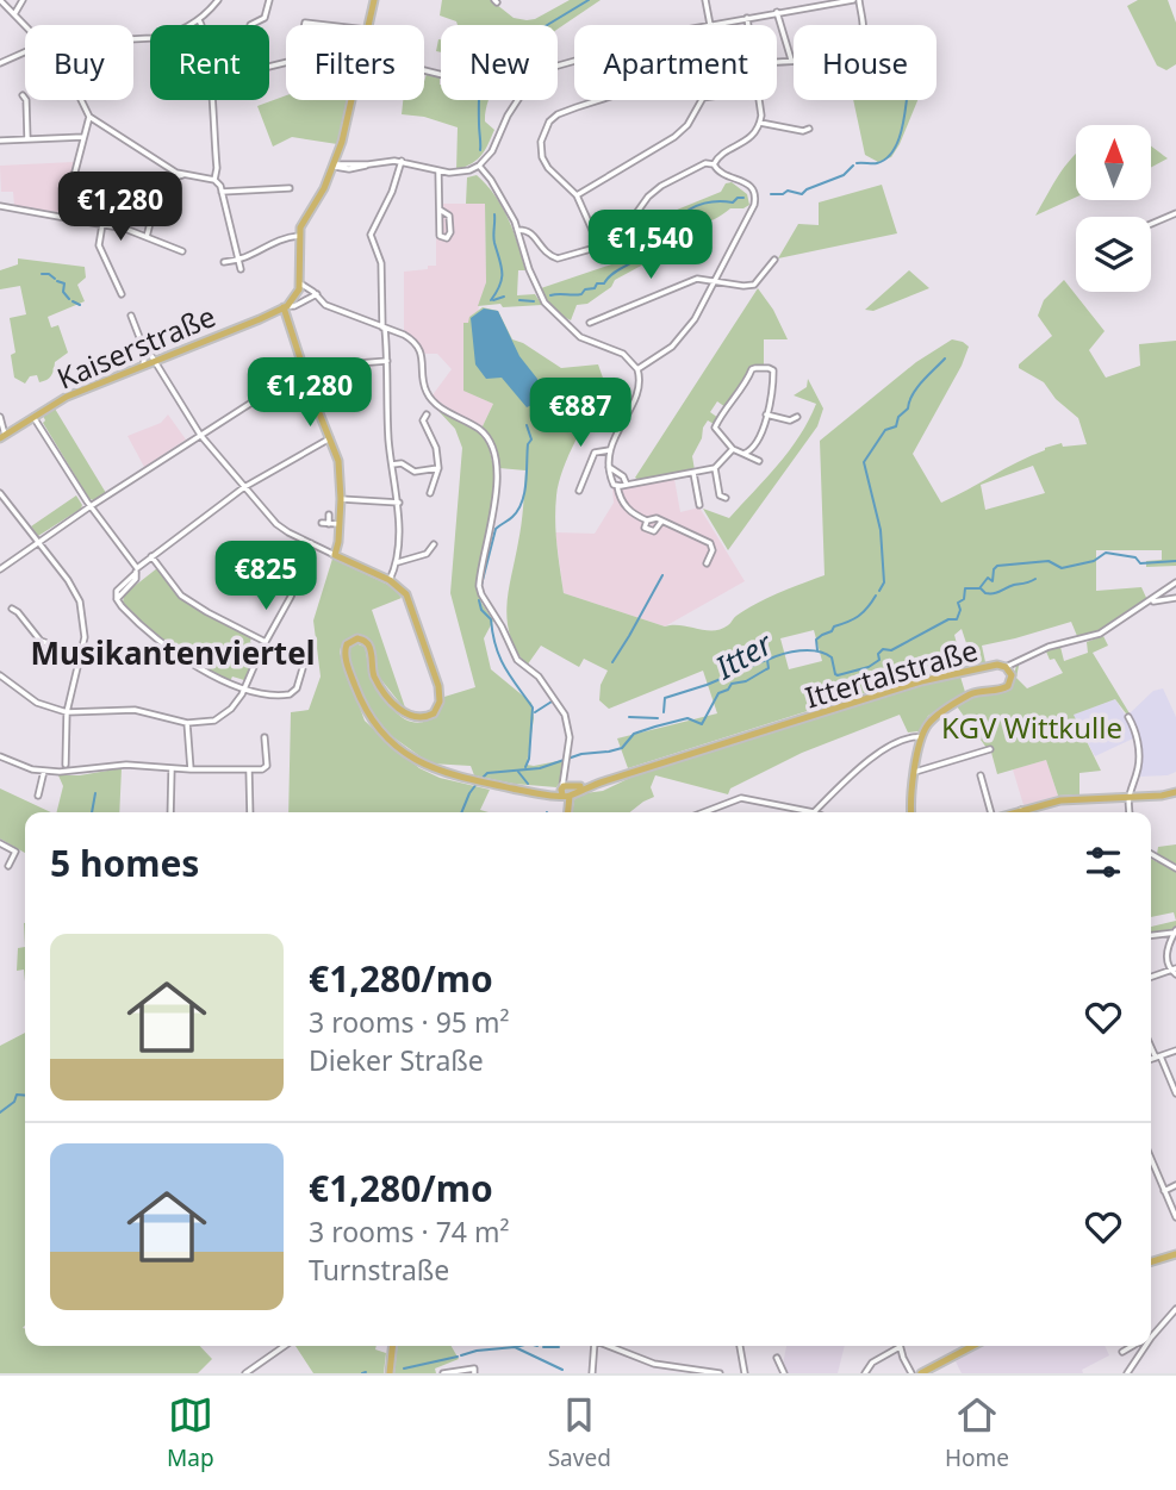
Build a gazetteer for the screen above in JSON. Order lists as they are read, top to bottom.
{
  "streets": {
    "main road": ["Kaiserstraße", "Ittertalstraße"]
  },
  "districts": ["Musikantenviertel"],
  "water": ["Itter"],
  "parks": ["KGV Wittkulle"],
  "north": "top",
  "page": {
    "chip": [
      "Buy",
      "Rent",
      "Filters",
      "New",
      "Apartment",
      "House"
    ],
    "price": [
      "€1,280",
      "€1,540",
      "€1,280",
      "€887",
      "€825"
    ],
    "heading": "5 homes",
    "list": [
      {
        "name": "€1,280/mo",
        "note": "3 rooms · 95 m² · Dieker Straße"
      },
      {
        "name": "€1,280/mo",
        "note": "3 rooms · 74 m² · Turnstraße"
      }
    ],
    "tabs": ["Map", "Saved", "Home"]
  }
}
